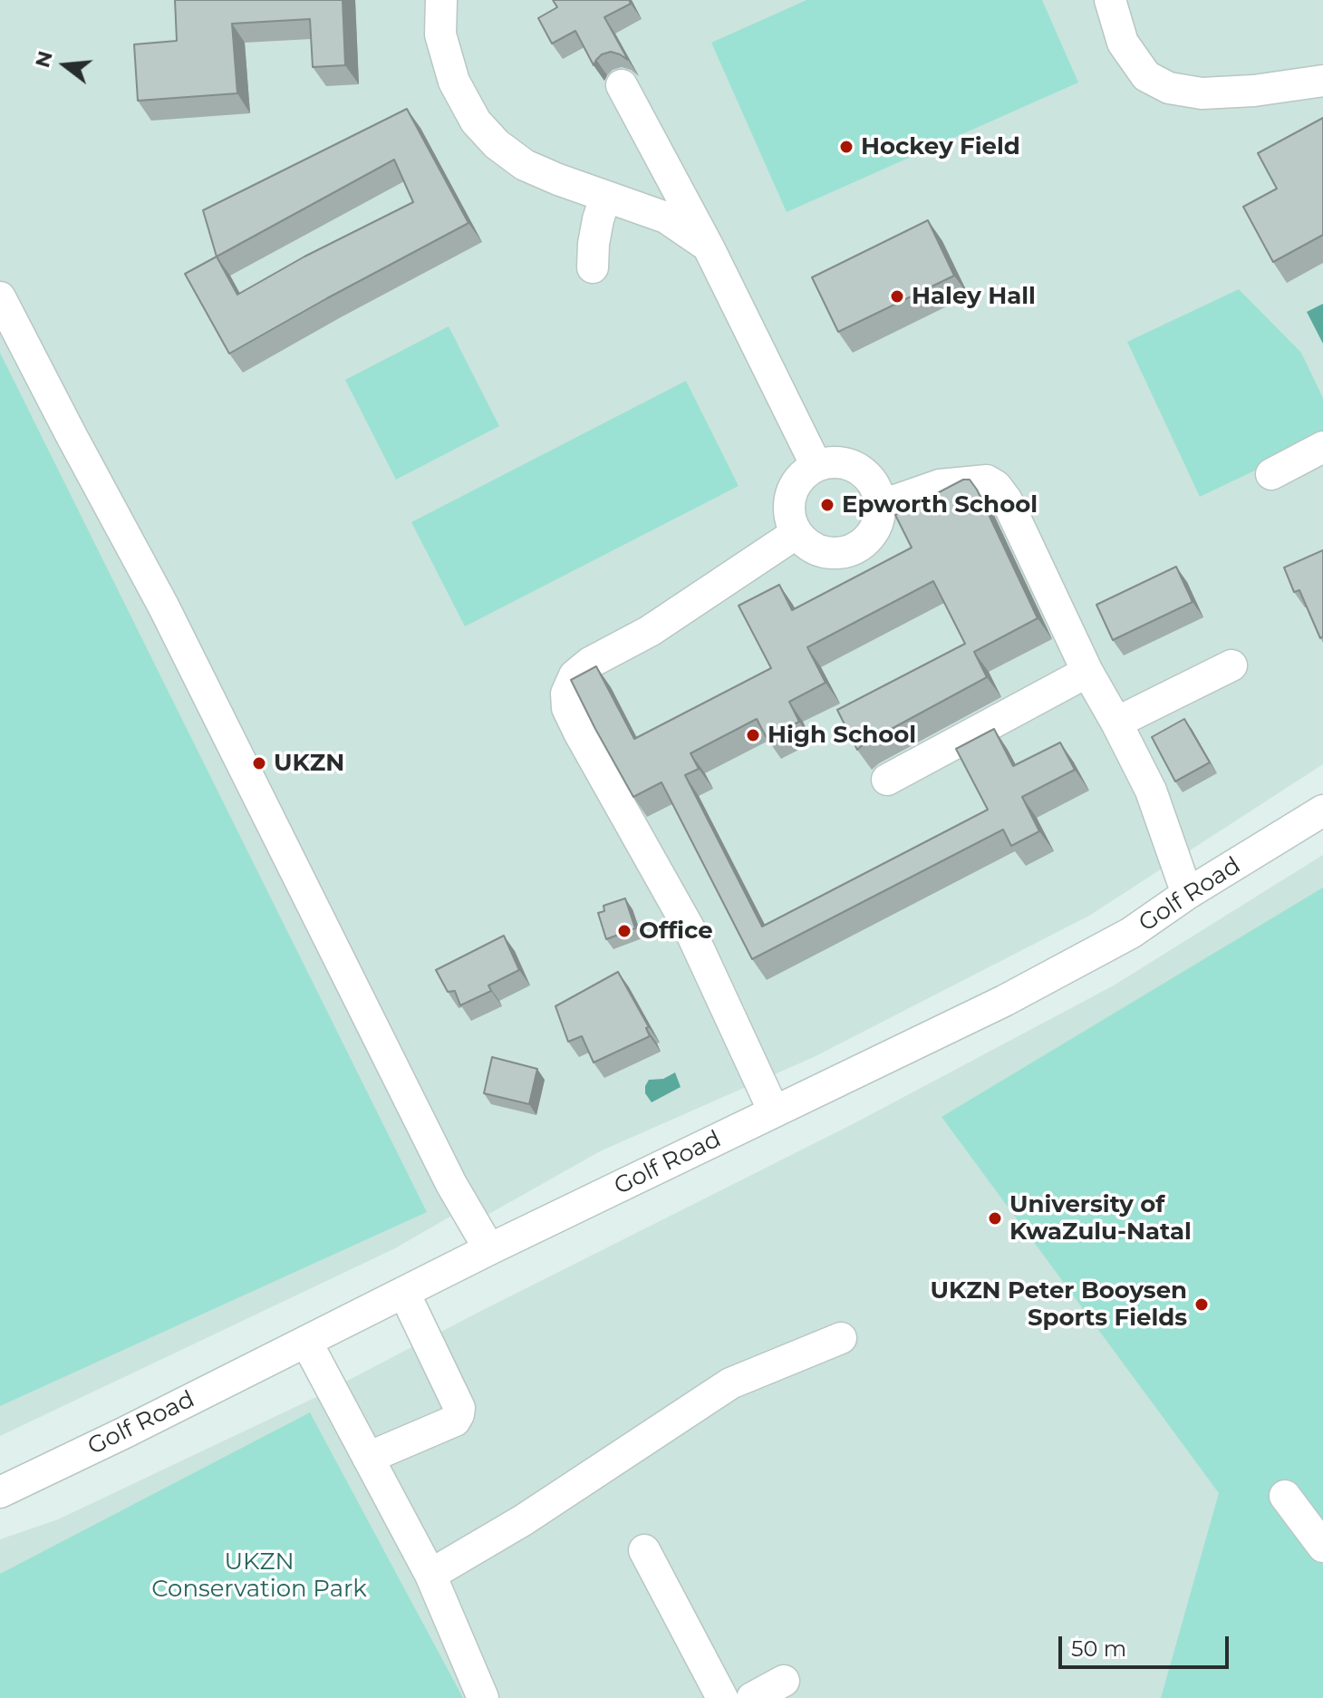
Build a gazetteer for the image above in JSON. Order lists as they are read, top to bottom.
{
  "streets": {
    "street": ["Golf Road"]
  },
  "parks": ["UKZN Conservation Park"],
  "places": [
    "Hockey Field",
    "Haley Hall",
    "Epworth School",
    "High School",
    "UKZN",
    "Office",
    "University of KwaZulu-Natal",
    "UKZN Peter Booysen Sports Fields"
  ],
  "scale_bar": "50 m",
  "north": "left"
}
